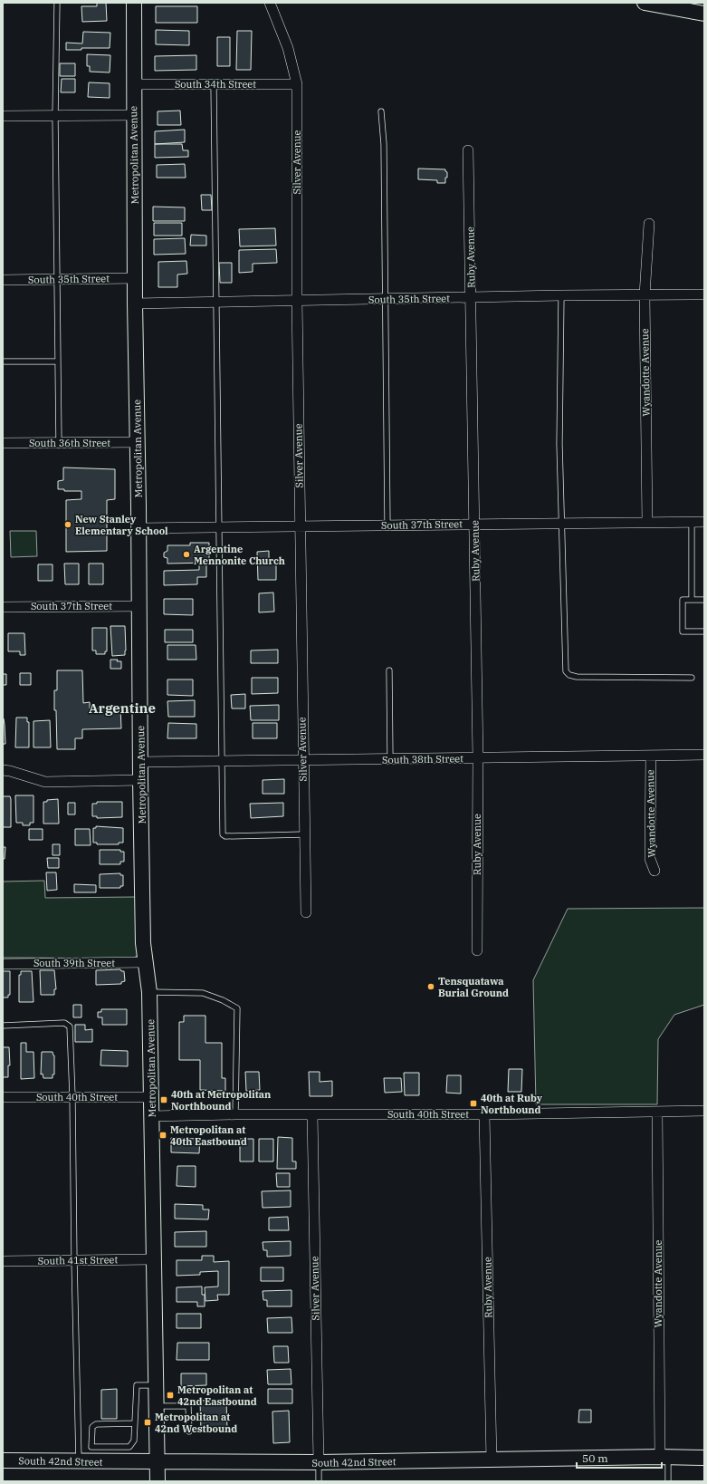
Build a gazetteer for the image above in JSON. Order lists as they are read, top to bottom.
{
  "streets": {
    "main road": ["Metropolitan Avenue", "South 42nd Street"],
    "street": [
      "South 34th Street",
      "Silver Avenue",
      "Ruby Avenue",
      "South 35th Street",
      "Wyandotte Avenue",
      "South 36th Street",
      "South 37th Street",
      "South 38th Street",
      "South 39th Street",
      "South 40th Street",
      "South 41st Street"
    ]
  },
  "crossings": [
    ["South 34th Street", "Metropolitan Avenue"],
    ["South 34th Street", "Silver Avenue"],
    ["Metropolitan Avenue", "South 35th Street"],
    ["Metropolitan Avenue", "South 36th Street"],
    ["Metropolitan Avenue", "South 37th Street"],
    ["Metropolitan Avenue", "South 38th Street"],
    ["Metropolitan Avenue", "South 39th Street"],
    ["Metropolitan Avenue", "South 40th Street"],
    ["Metropolitan Avenue", "South 41st Street"],
    ["Metropolitan Avenue", "South 42nd Street"],
    ["Silver Avenue", "South 35th Street"],
    ["Silver Avenue", "South 37th Street"],
    ["Silver Avenue", "South 38th Street"],
    ["Silver Avenue", "South 40th Street"],
    ["Silver Avenue", "South 42nd Street"],
    ["Ruby Avenue", "South 35th Street"],
    ["Ruby Avenue", "South 37th Street"],
    ["Ruby Avenue", "South 38th Street"],
    ["Ruby Avenue", "South 40th Street"],
    ["Ruby Avenue", "South 42nd Street"],
    ["South 35th Street", "Wyandotte Avenue"],
    ["Wyandotte Avenue", "South 37th Street"],
    ["Wyandotte Avenue", "South 38th Street"],
    ["Wyandotte Avenue", "South 40th Street"],
    ["Wyandotte Avenue", "South 42nd Street"]
  ],
  "districts": ["Argentine"],
  "places": {
    "other": ["New Stanley Elementary School", "Argentine Mennonite Church", "Tensquatawa Burial Ground"],
    "transit": [
      "40th at Metropolitan Northbound",
      "40th at Ruby Northbound",
      "Metropolitan at 40th Eastbound",
      "Metropolitan at 42nd Eastbound",
      "Metropolitan at 42nd Westbound"
    ]
  },
  "scale_bar": "50 m"
}
